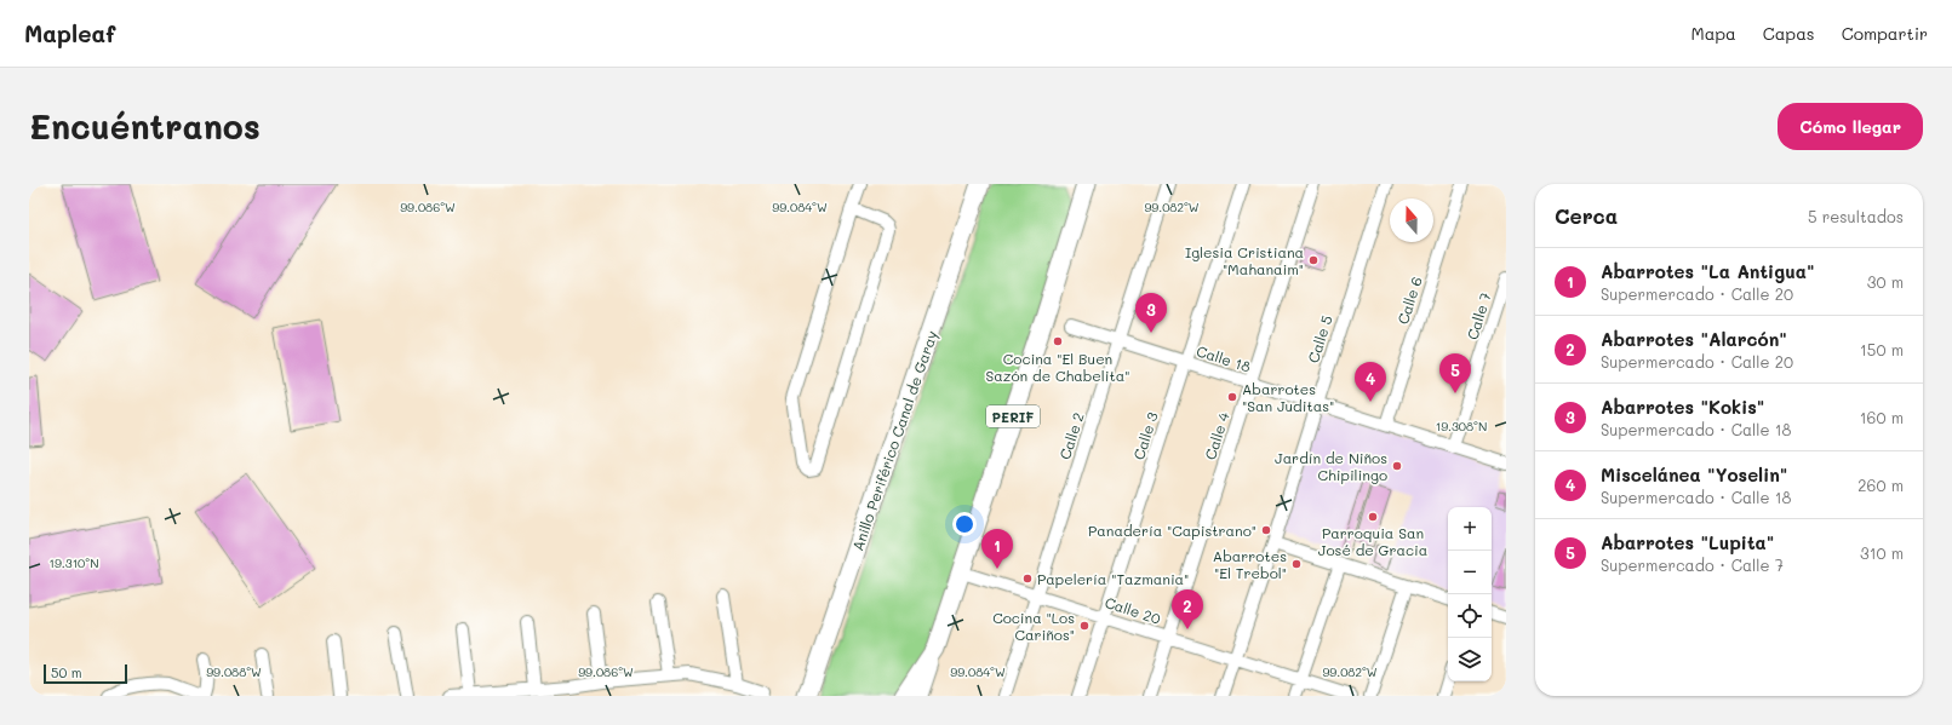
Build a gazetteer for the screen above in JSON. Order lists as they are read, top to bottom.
{
  "streets": {
    "highway": ["PERIF", "Anillo Periférico Canal de Garay"],
    "street": [
      "Calle 6",
      "Calle 7",
      "Calle 5",
      "Calle 18",
      "Calle 2",
      "Calle 3",
      "Calle 4",
      "Calle 20"
    ]
  },
  "crossings": [
    ["Calle 6", "Calle 18"],
    ["Calle 7", "Calle 18"],
    ["Calle 5", "Calle 18"],
    ["Calle 5", "Calle 20"],
    ["Calle 18", "Calle 2"],
    ["Calle 18", "Calle 3"],
    ["Calle 18", "Calle 4"],
    ["PERIF", "Calle 20"],
    ["Calle 2", "Calle 20"],
    ["Calle 3", "Calle 20"],
    ["Calle 4", "Calle 20"]
  ],
  "places": [
    "Iglesia Cristiana \"Mahanaim\"",
    "Cocina \"El Buen Sazón de Chabelita\"",
    "Abarrotes \"San Juditas\"",
    "Jardín de Niños Chipilingo",
    "Parroquia San José de Gracia",
    "Panadería \"Capistrano\"",
    "Abarrotes \"El Trebol\"",
    "Papelería \"Tazmania\"",
    "Cocina \"Los Cariños\""
  ],
  "scale_bar": "50 m",
  "north": "top",
  "page": {
    "header": "Mapleaf",
    "nav": ["Mapa", "Capas", "Compartir"],
    "buttons": "Cómo llegar",
    "title": "Encuéntranos",
    "heading": ["Cerca", "5 resultados"],
    "list": [
      {
        "mark": "1",
        "name": "Abarrotes \"La Antigua\"",
        "note": "Supermercado · Calle 20",
        "value": "30 m"
      },
      {
        "mark": "2",
        "name": "Abarrotes \"Alarcón\"",
        "note": "Supermercado · Calle 20",
        "value": "150 m"
      },
      {
        "mark": "3",
        "name": "Abarrotes \"Kokis\"",
        "note": "Supermercado · Calle 18",
        "value": "160 m"
      },
      {
        "mark": "4",
        "name": "Miscelánea \"Yoselin\"",
        "note": "Supermercado · Calle 18",
        "value": "260 m"
      },
      {
        "mark": "5",
        "name": "Abarrotes \"Lupita\"",
        "note": "Supermercado · Calle 7",
        "value": "310 m"
      }
    ],
    "pins": [
      "3",
      "5",
      "4",
      "1",
      "2"
    ],
    "map_buttons": ["+", "−"],
    "scale": "50 m"
  },
  "coordinates": [
    "99.086°W",
    "99.084°W",
    "99.082°W",
    "19.308°N",
    "19.310°N",
    "99.088°W"
  ]
}
